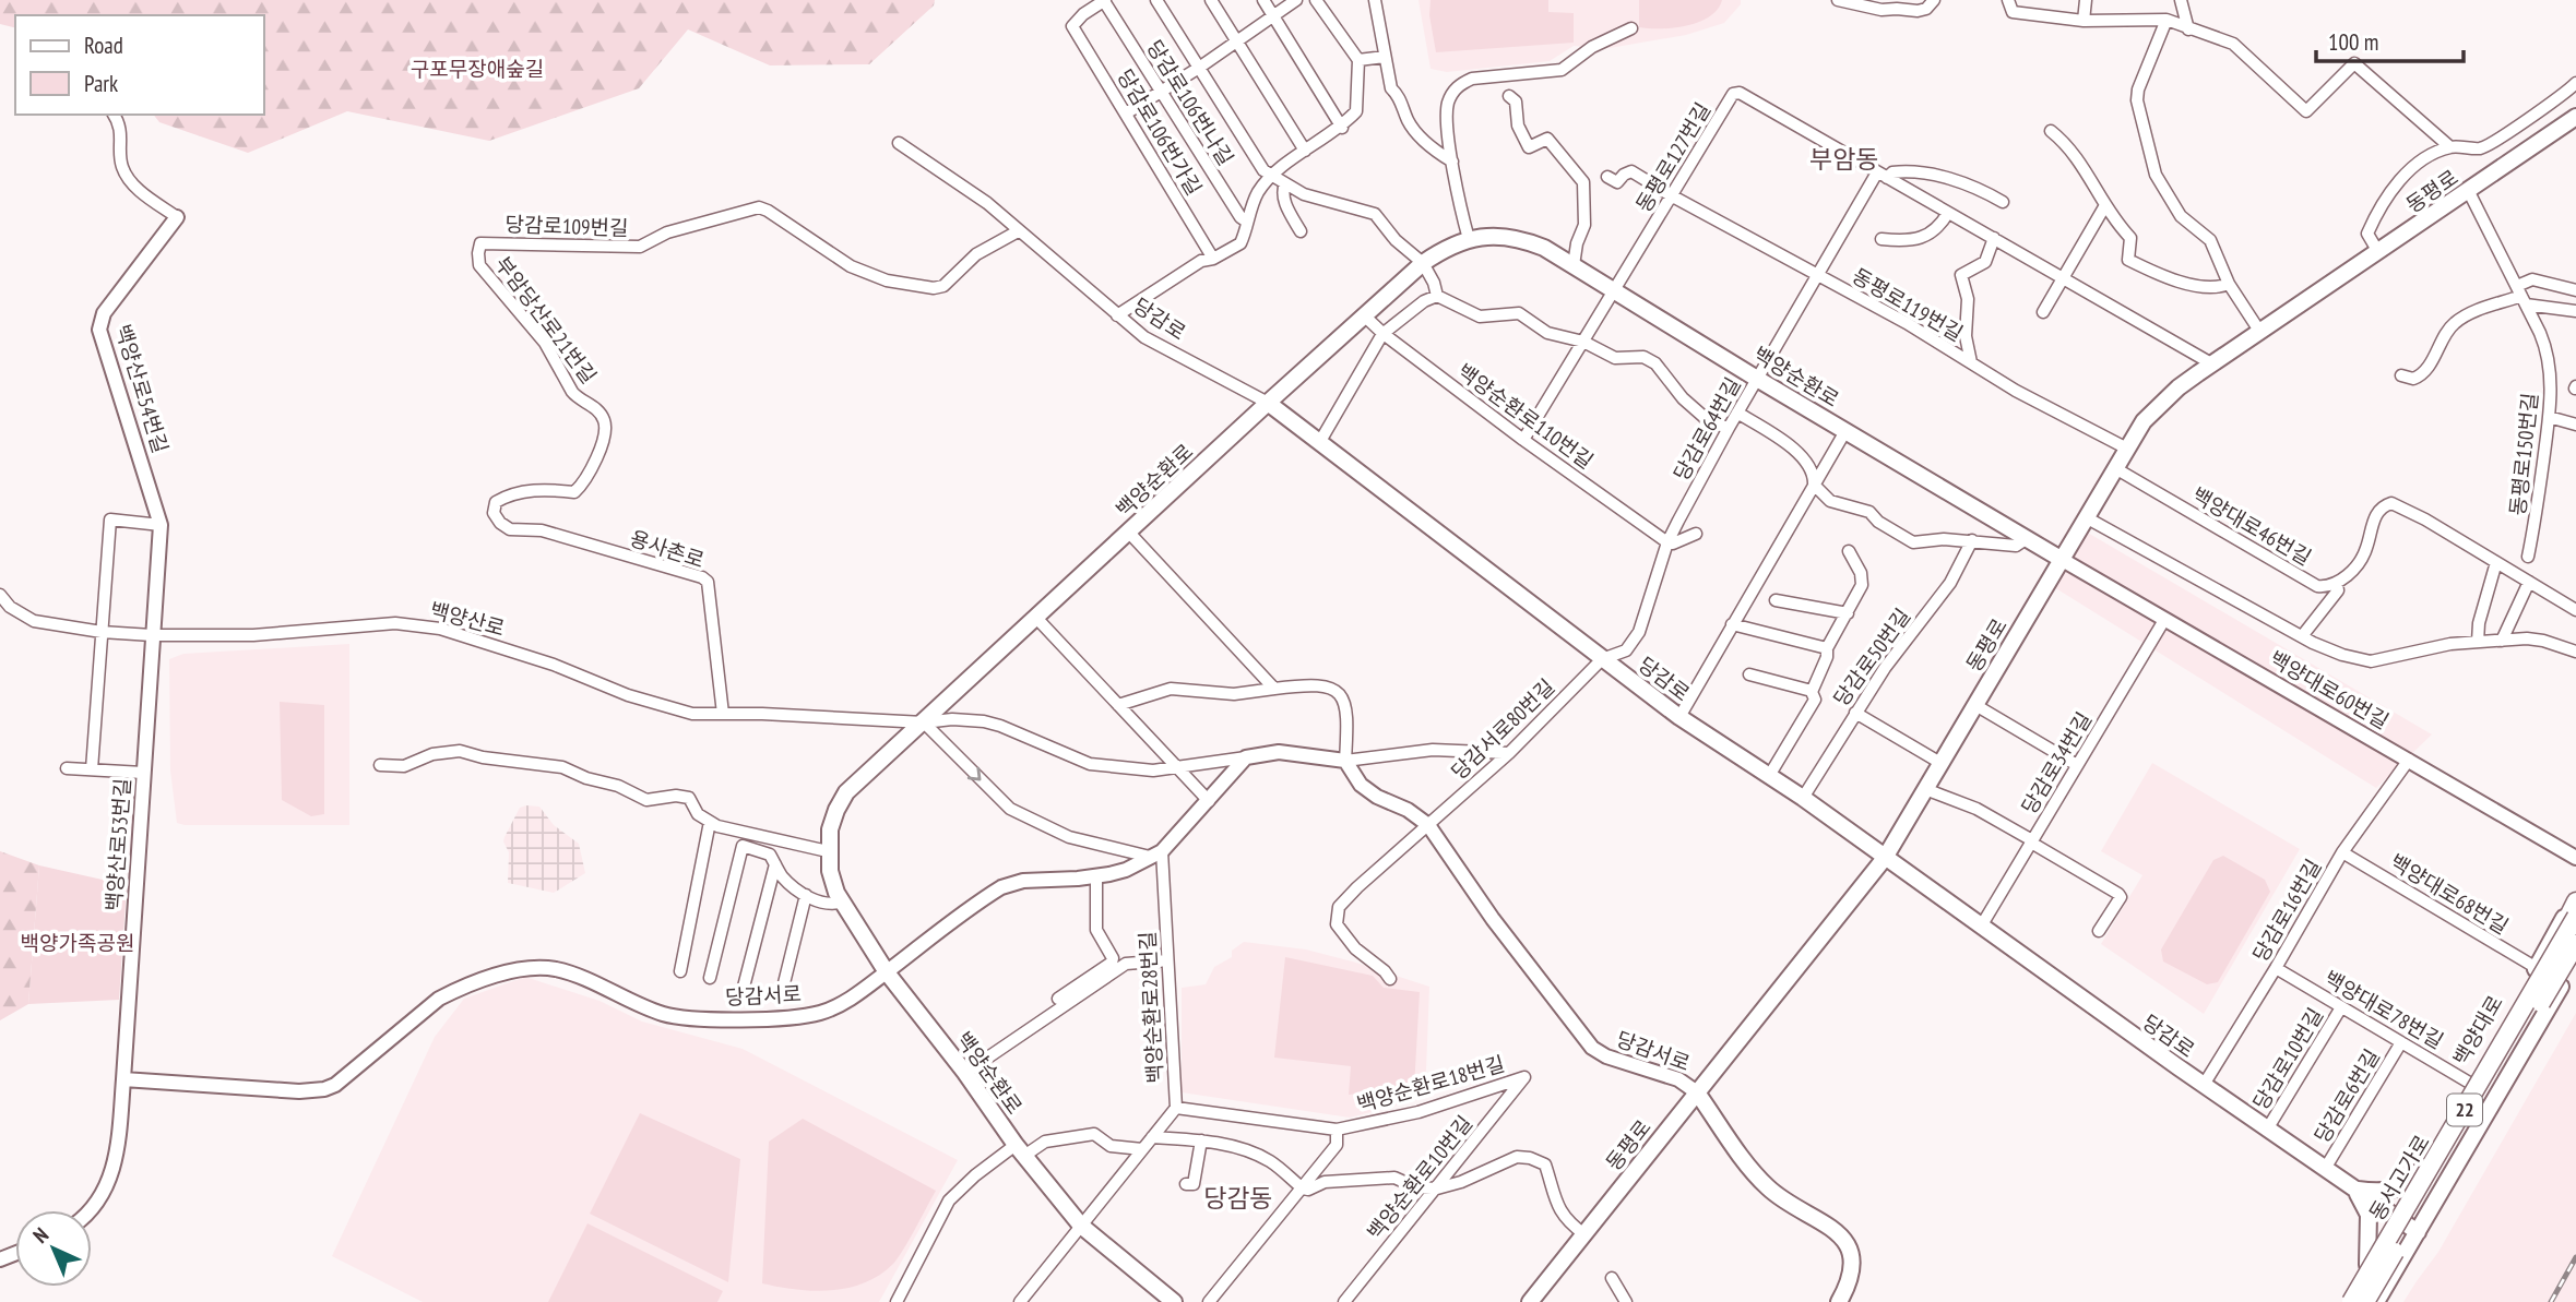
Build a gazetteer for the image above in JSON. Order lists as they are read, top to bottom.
{
  "streets": {
    "highway": ["22", "동서고가로"],
    "main road": [
      "동평로",
      "당감로",
      "백양순환로",
      "당감서로",
      "백양대로"
    ],
    "street": [
      "당감로106번나길",
      "당감로106번가길",
      "동평로127번길",
      "당감로109번길",
      "동평로119번길",
      "부암당산로21번길",
      "백양산로54번길",
      "백양순환로110번길",
      "당감로64번길",
      "동평로150번길",
      "백양대로46번길",
      "용사촌로",
      "백양산로",
      "당감로50번길",
      "백양대로60번길",
      "당감서로80번길",
      "당감로34번길",
      "백양산로53번길",
      "백양대로68번길",
      "당감로16번길",
      "백양순환로28번길",
      "백양대로78번길",
      "당감로10번길",
      "백양순환로18번길",
      "당감로6번길",
      "백양순환로10번길"
    ]
  },
  "crossings": [
    ["당감로106번나길", "당감로106번가길"],
    ["동평로127번길", "동평로"],
    ["동평로127번길", "동평로119번길"],
    ["동평로127번길", "백양순환로"],
    ["동평로127번길", "백양순환로110번길"],
    ["동평로127번길", "당감로64번길"],
    ["동평로", "동평로119번길"],
    ["동평로", "당감로"],
    ["동평로", "백양순환로"],
    ["동평로", "동평로150번길"],
    ["동평로", "백양대로46번길"],
    ["동평로", "백양대로60번길"],
    ["동평로", "당감서로"],
    ["당감로109번길", "당감로"],
    ["당감로109번길", "부암당산로21번길"],
    ["동평로119번길", "당감로64번길"],
    ["당감로", "백양순환로"],
    ["당감로", "당감로64번길"],
    ["당감로", "당감로50번길"],
    ["당감로", "당감서로80번길"],
    ["당감로", "당감로34번길"],
    ["당감로", "당감로16번길"],
    ["당감로", "백양대로"],
    ["당감로", "당감로10번길"],
    ["당감로", "당감로6번길"],
    ["부암당산로21번길", "용사촌로"],
    ["백양순환로", "백양순환로110번길"],
    ["백양순환로", "당감로64번길"],
    ["백양순환로", "백양산로"],
    ["백양순환로", "백양대로60번길"],
    ["백양순환로", "당감서로"],
    ["백양순환로", "백양순환로28번길"],
    ["백양산로54번길", "백양산로"],
    ["백양산로54번길", "백양산로53번길"],
    ["백양순환로110번길", "당감로64번길"],
    ["당감로64번길", "당감서로80번길"],
    ["용사촌로", "백양산로"],
    ["백양산로", "백양산로53번길"],
    ["백양산로", "당감서로"],
    ["백양대로60번길", "당감로34번길"],
    ["백양대로60번길", "당감로16번길"],
    ["당감서로80번길", "당감서로"],
    ["백양산로53번길", "당감서로"],
    ["백양대로68번길", "당감로16번길"],
    ["백양대로68번길", "백양대로"],
    ["백양대로68번길", "동서고가로"],
    ["당감로16번길", "백양대로78번길"],
    ["당감서로", "백양순환로28번길"],
    ["백양대로78번길", "백양대로"],
    ["백양대로78번길", "당감로10번길"],
    ["백양대로78번길", "당감로6번길"],
    ["백양대로", "동서고가로"],
    ["백양순환로18번길", "백양순환로10번길"]
  ],
  "districts": ["부암동", "당감동"],
  "parks": ["구포무장애숲길", "백양가족공원"],
  "legend": ["Road", "Park"],
  "scale_bar": "100 m",
  "north": "top left"
}
